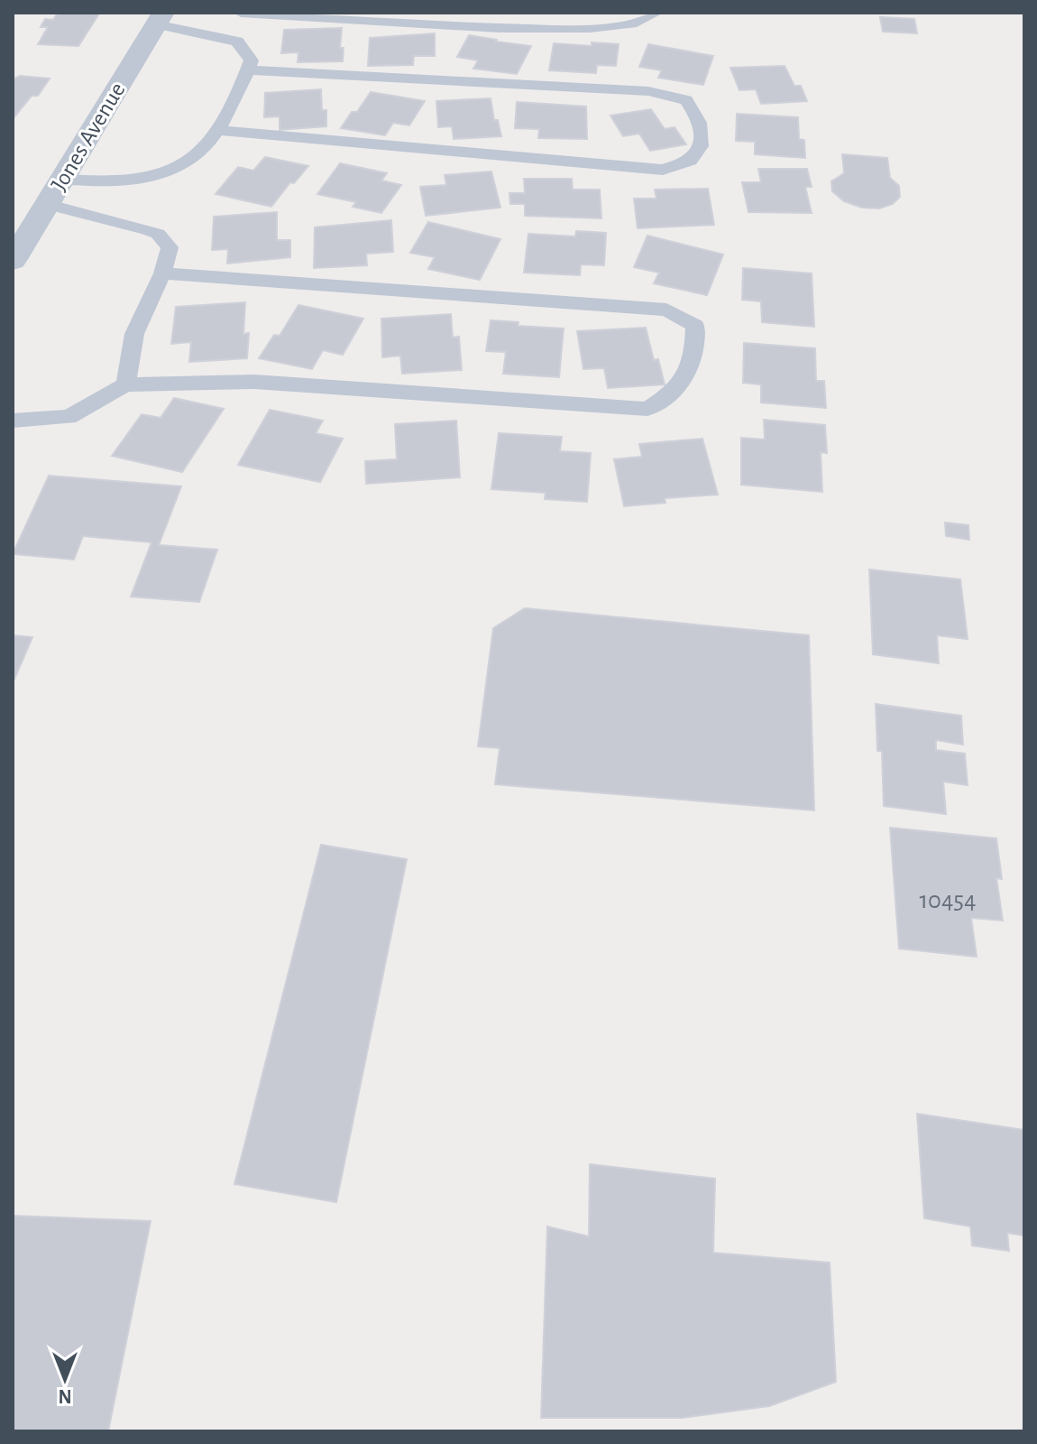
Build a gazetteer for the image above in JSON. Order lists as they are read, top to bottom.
{
  "streets": {
    "street": ["Jones Avenue"]
  },
  "house_numbers": ["10454"],
  "north": "bottom"
}
